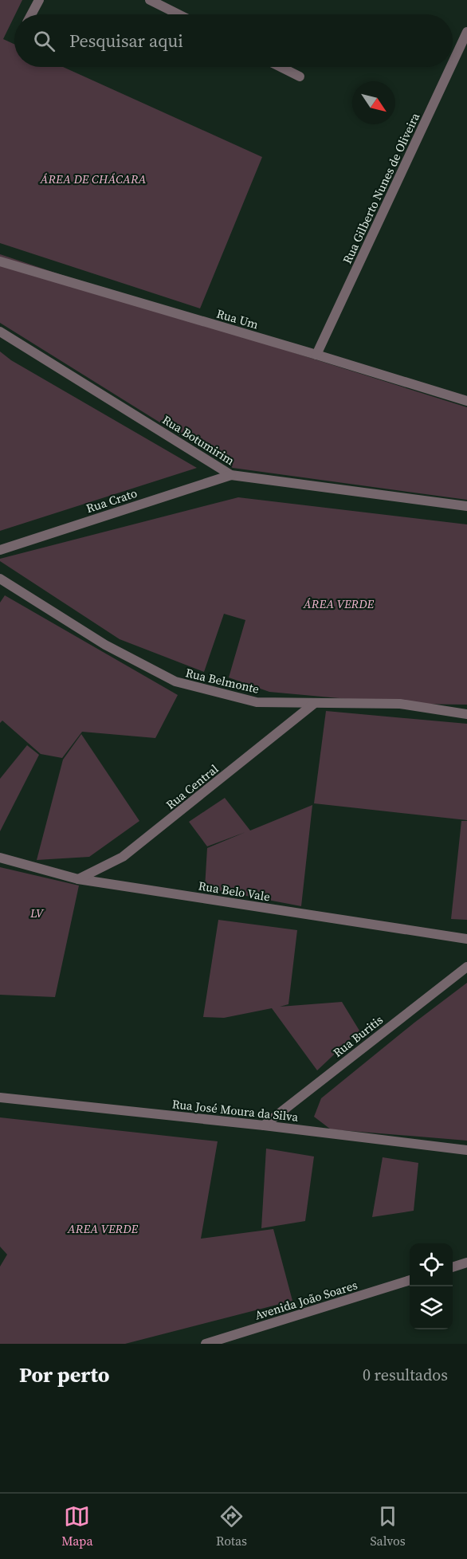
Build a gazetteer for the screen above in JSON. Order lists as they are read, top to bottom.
{
  "streets": {
    "street": [
      "Rua Gilberto Nunes de Oliveira",
      "Rua Um",
      "Rua Botumirim",
      "Rua Crato",
      "Rua Belmonte",
      "Rua Central",
      "Rua Belo Vale",
      "Rua Buritis",
      "Rua José Moura da Silva",
      "Avenida João Soares"
    ]
  },
  "crossings": [
    ["Rua Gilberto Nunes de Oliveira", "Rua Um"],
    ["Rua Botumirim", "Rua Crato"],
    ["Rua Belmonte", "Rua Central"],
    ["Rua Central", "Rua Belo Vale"],
    ["Rua Buritis", "Rua José Moura da Silva"]
  ],
  "parks": [
    "ÁREA DE CHÁCARA",
    "ÁREA VERDE",
    "LV",
    "AREA VERDE"
  ],
  "north": "bottom right",
  "page": {
    "search": "Pesquisar aqui",
    "heading": ["Por perto", "0 resultados"],
    "nav": ["Mapa", "Rotas", "Salvos"]
  }
}
